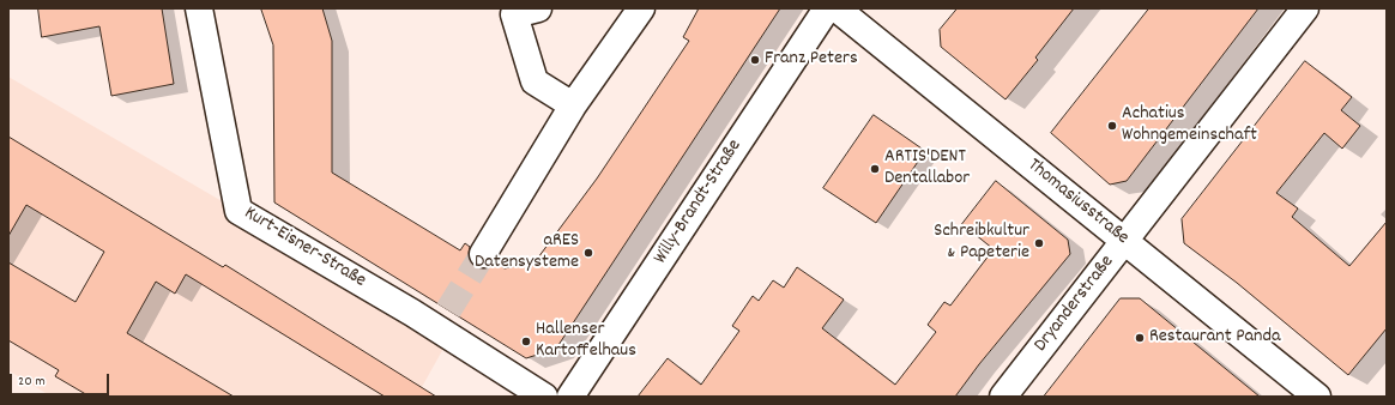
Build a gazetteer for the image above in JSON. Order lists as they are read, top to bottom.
{
  "streets": {
    "street": [
      "Willy-Brandt-Straße",
      "Thomasiusstraße",
      "Kurt-Eisner-Straße",
      "Dryanderstraße"
    ]
  },
  "crossings": [
    ["Thomasiusstraße", "Dryanderstraße"]
  ],
  "places": [
    "Franz Peters",
    "Achatius Wohngemeinschaft",
    "ARTIS'DENT Dentallabor",
    "Schreibkultur & Papeterie",
    "aRES Datensysteme",
    "Restaurant Panda",
    "Hallenser Kartoffelhaus"
  ],
  "scale_bar": "20 m"
}
